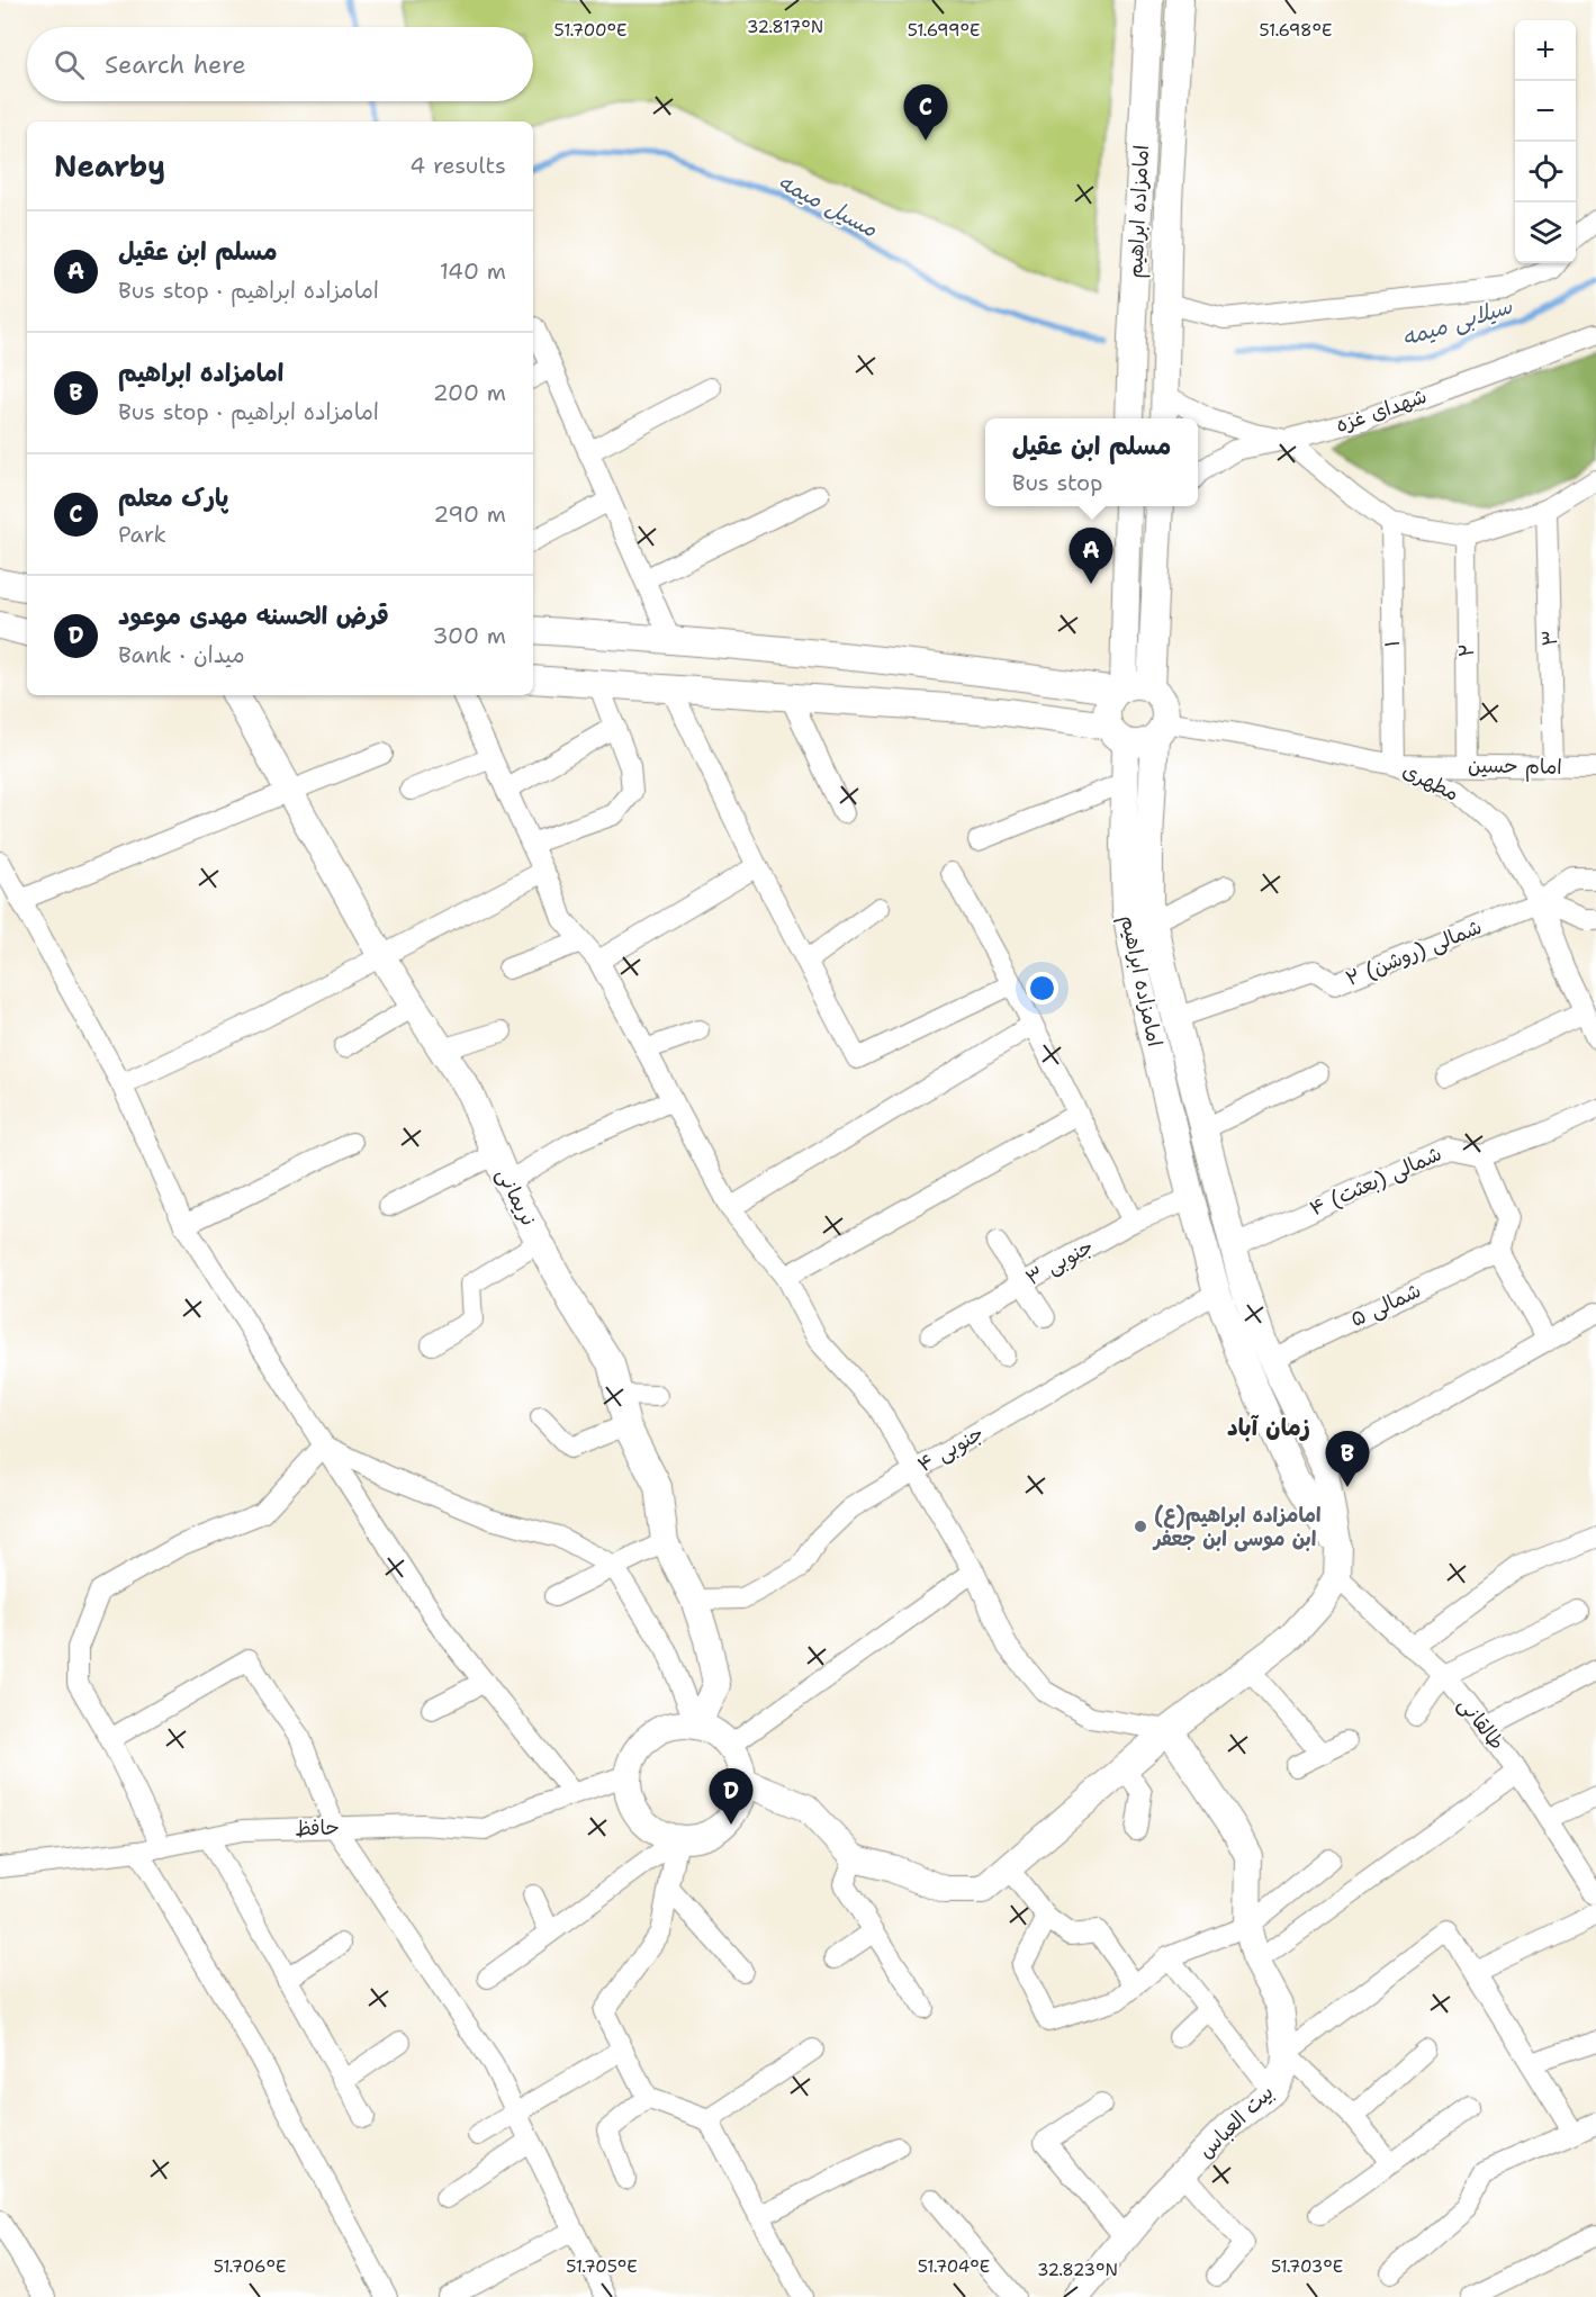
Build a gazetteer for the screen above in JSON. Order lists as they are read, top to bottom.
{
  "streets": {
    "street": [
      "امامزاده ابراهیم",
      "شهدای غزه",
      "۳",
      "۱",
      "۲",
      "امام حسین",
      "مطهری",
      "۲ شمالی (روشن)",
      "۴ شمالی (بعثت)",
      "نریمانی",
      "۳ جنوبی",
      "۵ شمالی",
      "۴ جنوبی",
      "طالقانی",
      "حافظ",
      "بیت العباس"
    ]
  },
  "crossings": [
    ["امامزاده ابراهیم", "شهدای غزه"],
    ["امامزاده ابراهیم", "مطهری"],
    ["امامزاده ابراهیم", "۲ شمالی (روشن)"],
    ["امامزاده ابراهیم", "۴ شمالی (بعثت)"],
    ["امامزاده ابراهیم", "۳ جنوبی"],
    ["امامزاده ابراهیم", "۵ شمالی"],
    ["امامزاده ابراهیم", "۴ جنوبی"],
    ["امامزاده ابراهیم", "طالقانی"],
    ["۳", "امام حسین"],
    ["۱", "امام حسین"],
    ["۱", "مطهری"],
    ["۲", "امام حسین"],
    ["امام حسین", "مطهری"],
    ["مطهری", "۲ شمالی (روشن)"],
    ["نریمانی", "۴ جنوبی"],
    ["نریمانی", "حافظ"]
  ],
  "districts": ["زمان آباد"],
  "water": ["مسیل میمه", "سیلابی میمه"],
  "places": ["(ع)امامزاده ابراهیم ابن موسی ابن جعفر"],
  "page": {
    "map_buttons": ["+", "−"],
    "search": "Search here",
    "pins": [
      "C",
      "A",
      "B",
      "D"
    ],
    "heading": ["Nearby", "4 results"],
    "list": [
      {
        "mark": "A",
        "name": "مسلم ابن عقیل",
        "note": "Bus stop · امامزاده ابراهیم",
        "value": "140 m"
      },
      {
        "mark": "B",
        "name": "امامزاده ابراهیم",
        "note": "Bus stop · امامزاده ابراهیم",
        "value": "200 m"
      },
      {
        "mark": "C",
        "name": "پارک معلم",
        "note": "Park",
        "value": "290 m"
      },
      {
        "mark": "D",
        "name": "قرض الحسنه مهدی موعود",
        "note": "Bank · میدان",
        "value": "300 m"
      }
    ],
    "popup": ["مسلم ابن عقیل", "Bus stop"]
  },
  "coordinates": [
    "32.817°N",
    "51.700°E",
    "51.699°E",
    "51.698°E",
    "51.706°E",
    "51.705°E",
    "51.704°E",
    "51.703°E",
    "32.823°N"
  ]
}
